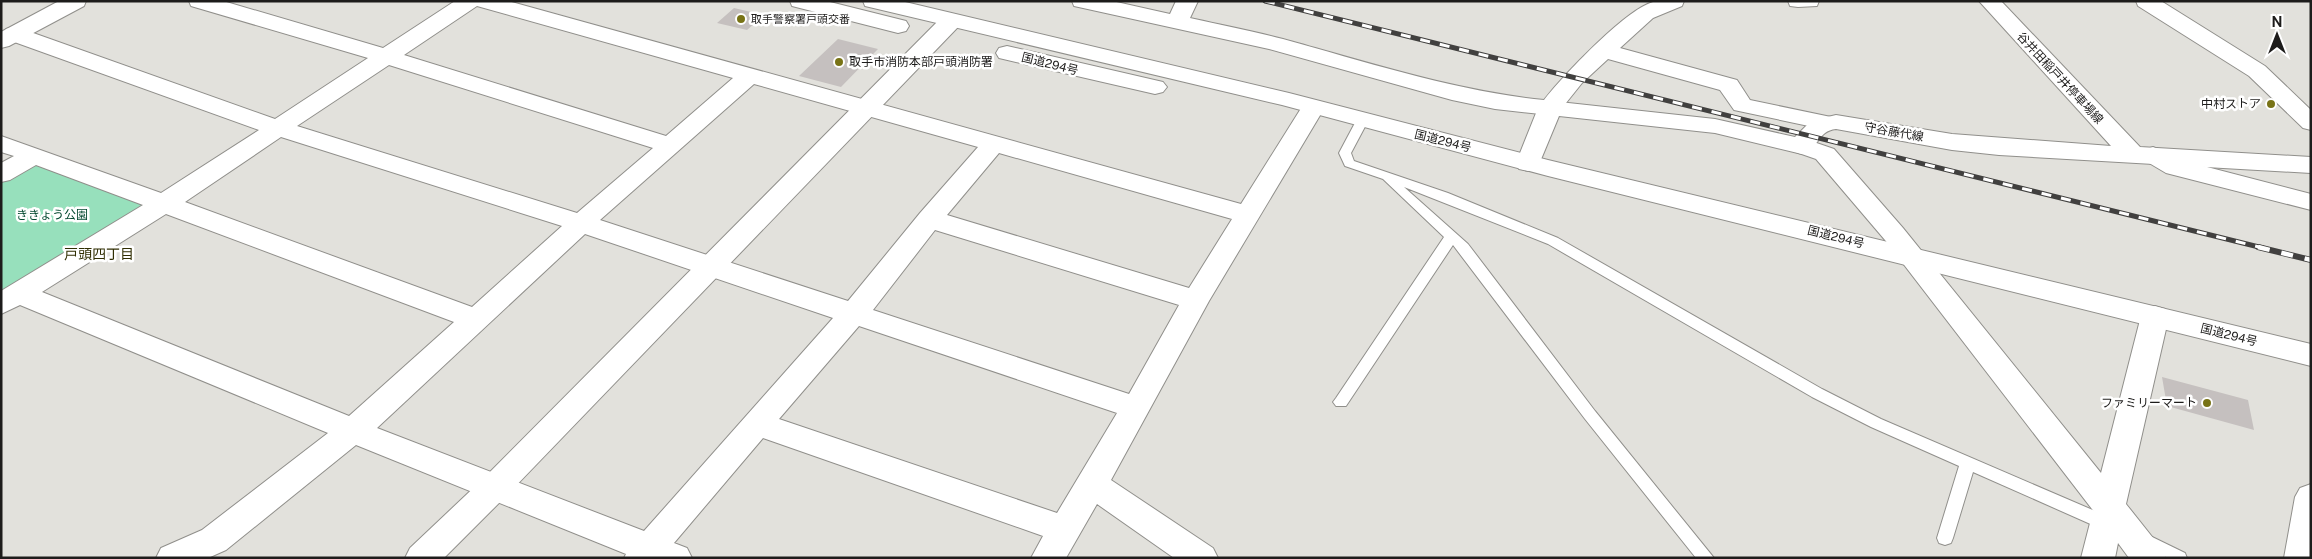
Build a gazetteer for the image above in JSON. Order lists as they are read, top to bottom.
{
  "streets": {
    "main road": ["国道294号", "谷井田稲戸井停車場線", "守谷藤代線"]
  },
  "crossings": [
    ["谷井田稲戸井停車場線", "守谷藤代線"]
  ],
  "districts": ["戸頭四丁目"],
  "parks": ["ききょう公園"],
  "places": [
    "取手警察署戸頭交番",
    "取手市消防本部戸頭消防署",
    "中村ストア",
    "ファミリーマート"
  ],
  "north": "top"
}
